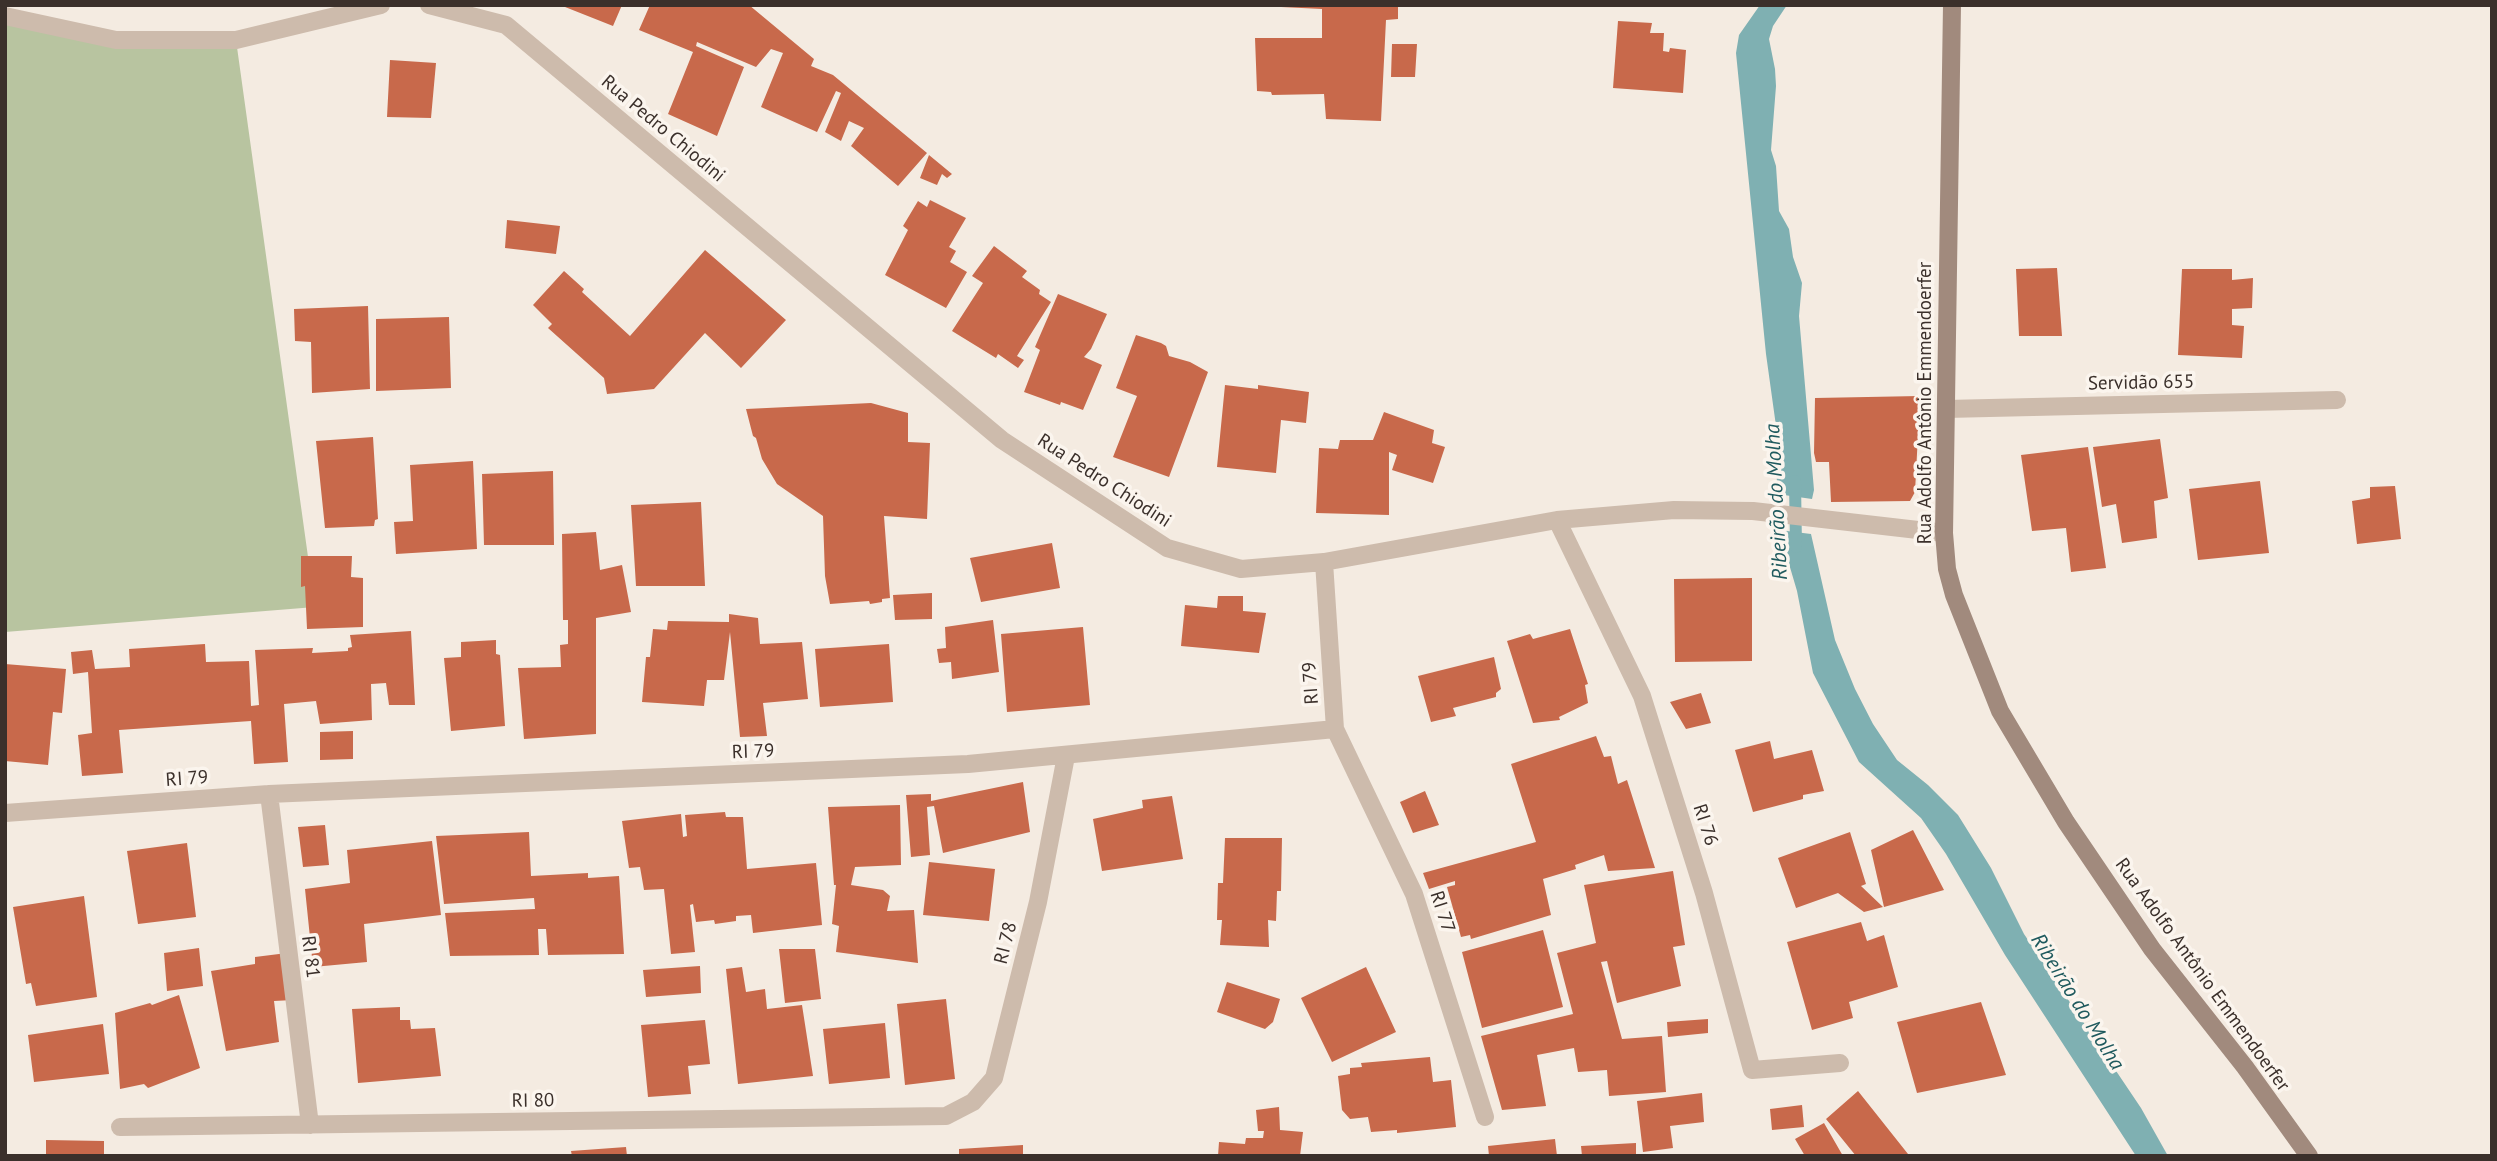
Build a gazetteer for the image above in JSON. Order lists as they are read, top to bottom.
{
  "streets": {
    "street": [
      "Rua Pedro Chiodini",
      "Servidão 655",
      "Rua Adolfo Antônio Emmendoerfer",
      "RI 79",
      "RI 76",
      "RI 77",
      "RI 78",
      "RI 81",
      "RI 80"
    ]
  },
  "crossings": [
    ["Rua Pedro Chiodini", "Rua Adolfo Antônio Emmendoerfer"],
    ["Rua Pedro Chiodini", "RI 79"],
    ["Rua Pedro Chiodini", "RI 76"],
    ["Servidão 655", "Rua Adolfo Antônio Emmendoerfer"],
    ["RI 79", "RI 77"],
    ["RI 79", "RI 78"],
    ["RI 79", "RI 81"],
    ["RI 78", "RI 80"],
    ["RI 81", "RI 80"]
  ],
  "water": ["Ribeirão do Molha"]
}
